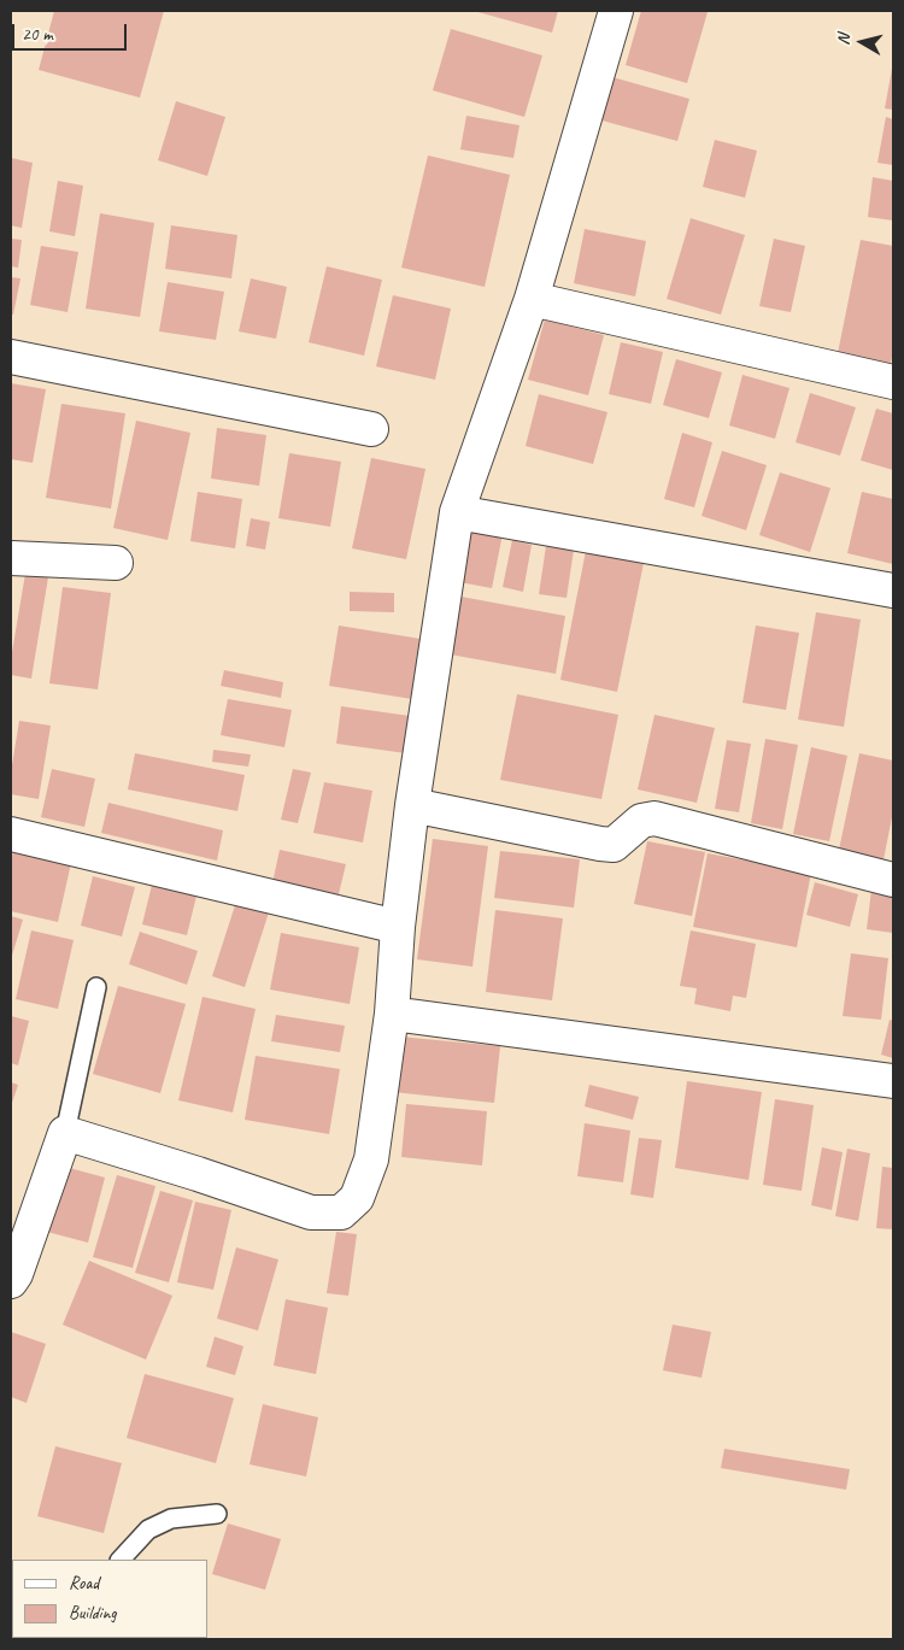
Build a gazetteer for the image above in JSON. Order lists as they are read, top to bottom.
{
  "legend": ["Road", "Building"],
  "scale_bar": "20 m",
  "north": "left"
}
